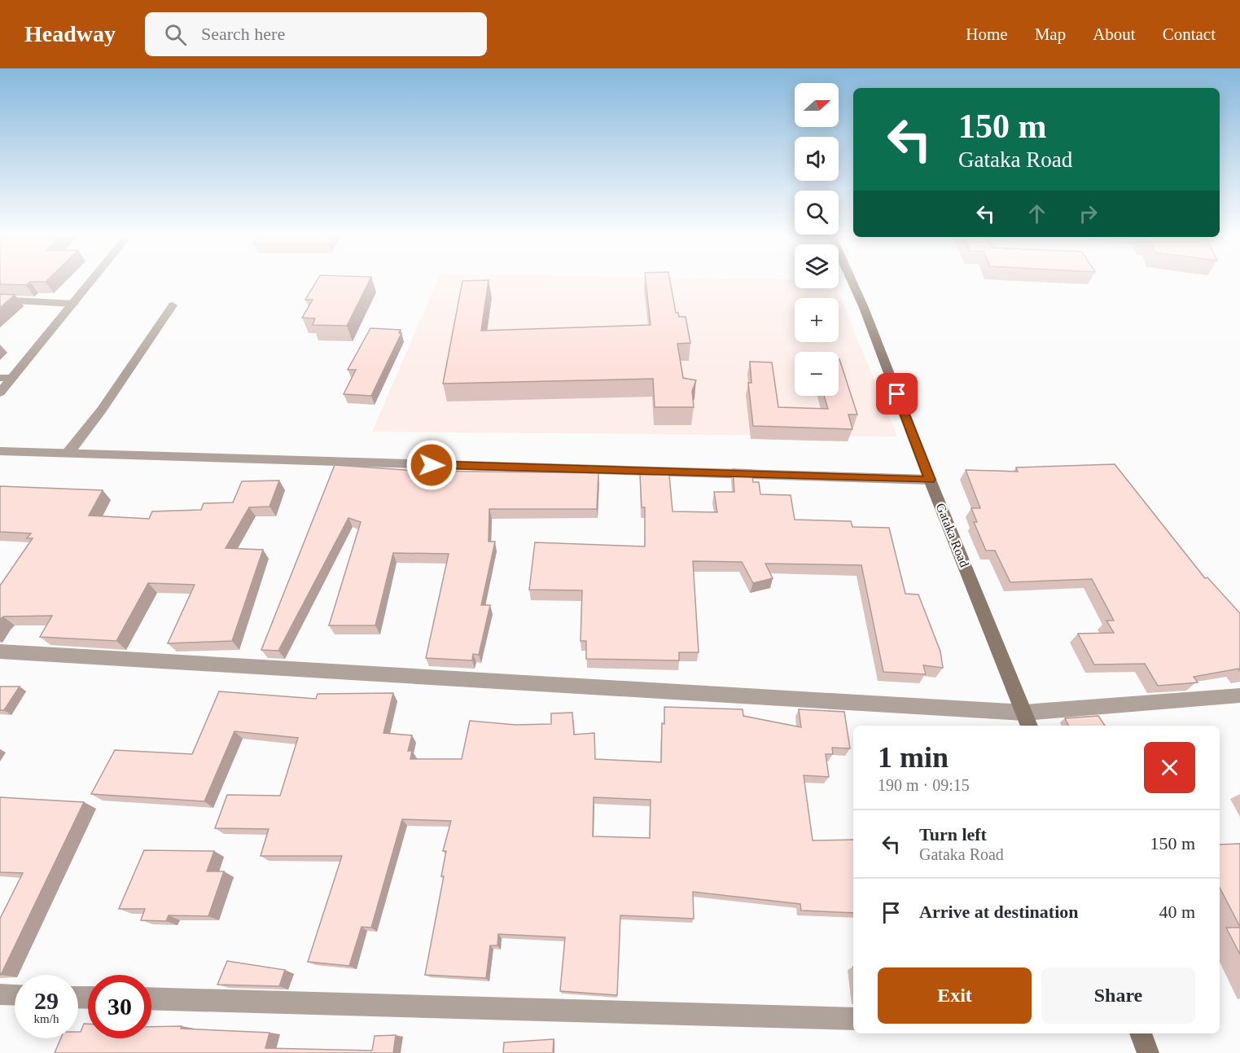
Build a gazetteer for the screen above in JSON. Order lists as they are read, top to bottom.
{
  "streets": {
    "street": ["Gataka Road"]
  },
  "north": "right",
  "page": {
    "header": "Headway",
    "search": "Search here",
    "nav": [
      "Home",
      "Map",
      "About",
      "Contact"
    ],
    "map_buttons": ["+", "−"],
    "turn": ["150 m", "Gataka Road"],
    "heading": ["1 min", "190 m · 09:15"],
    "list": [
      {
        "name": "Turn left",
        "note": "Gataka Road",
        "value": "150 m"
      },
      {
        "name": "Arrive at destination",
        "value": "40 m"
      }
    ],
    "buttons": ["Exit", "Share"],
    "speed": "29 km/h",
    "limit": "30"
  }
}
